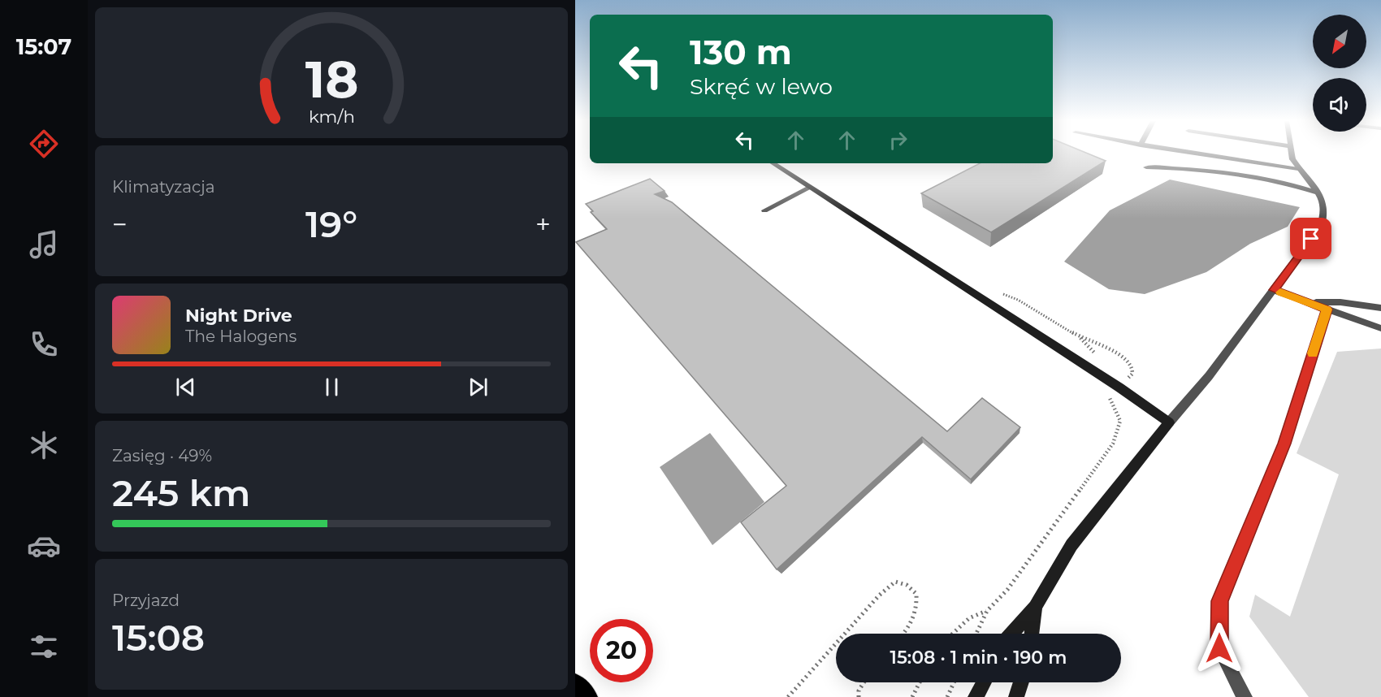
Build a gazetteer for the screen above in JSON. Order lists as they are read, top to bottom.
{
  "north": "bottom left",
  "page": {
    "tabs": "15:07",
    "turn": ["130 m", "Skręć w lewo"],
    "tile": [
      "Klimatyzacja",
      ["Zasięg · 49%", "245 km"],
      ["Przyjazd", "15:08"]
    ],
    "heat": ["−", "19°", "+"],
    "song": ["Night Drive", "The Halogens"],
    "limit": "20",
    "trip": "15:08 · 1 min · 190 m",
    "gauge": ["18", "km/h"]
  }
}
